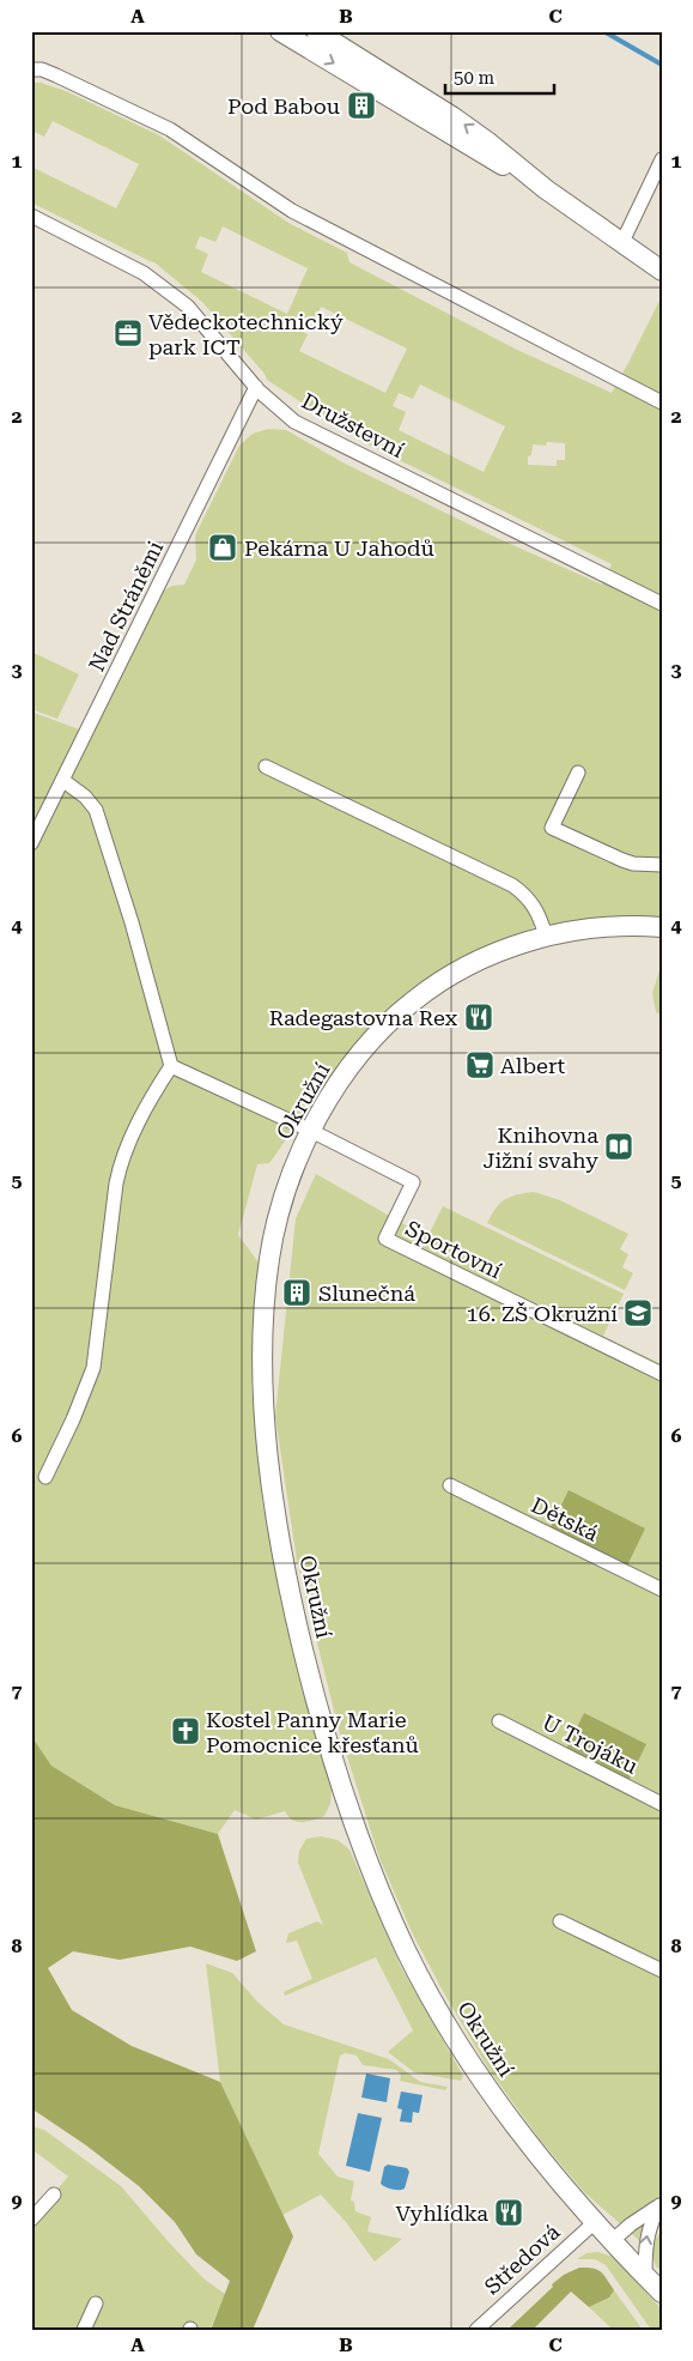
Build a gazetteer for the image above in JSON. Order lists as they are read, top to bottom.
{
  "streets": {
    "street": [
      "Družstevní",
      "Nad Stráněmi",
      "Okružní",
      "Sportovní",
      "Dětská",
      "U Trojáku",
      "Středová"
    ]
  },
  "crossings": [
    ["Družstevní", "Nad Stráněmi"],
    ["Okružní", "Sportovní"],
    ["Okružní", "Středová"]
  ],
  "places": {
    "building": ["Pod Babou", "Slunečná"],
    "office": ["Vědeckotechnický park ICT"],
    "shop": ["Pekárna U Jahodů"],
    "restaurant": ["Radegastovna Rex", "Vyhlídka"],
    "supermarket": ["Albert"],
    "library": ["Knihovna Jižní svahy"],
    "school or university": ["16. ZŠ Okružní"],
    "church": ["Kostel Panny Marie Pomocnice křesťanů"]
  },
  "scale_bar": "50 m",
  "grid": {
    "columns": ["A", "B", "C"],
    "rows": [
      "1",
      "2",
      "3",
      "4",
      "5",
      "6",
      "7",
      "8",
      "9"
    ]
  }
}
